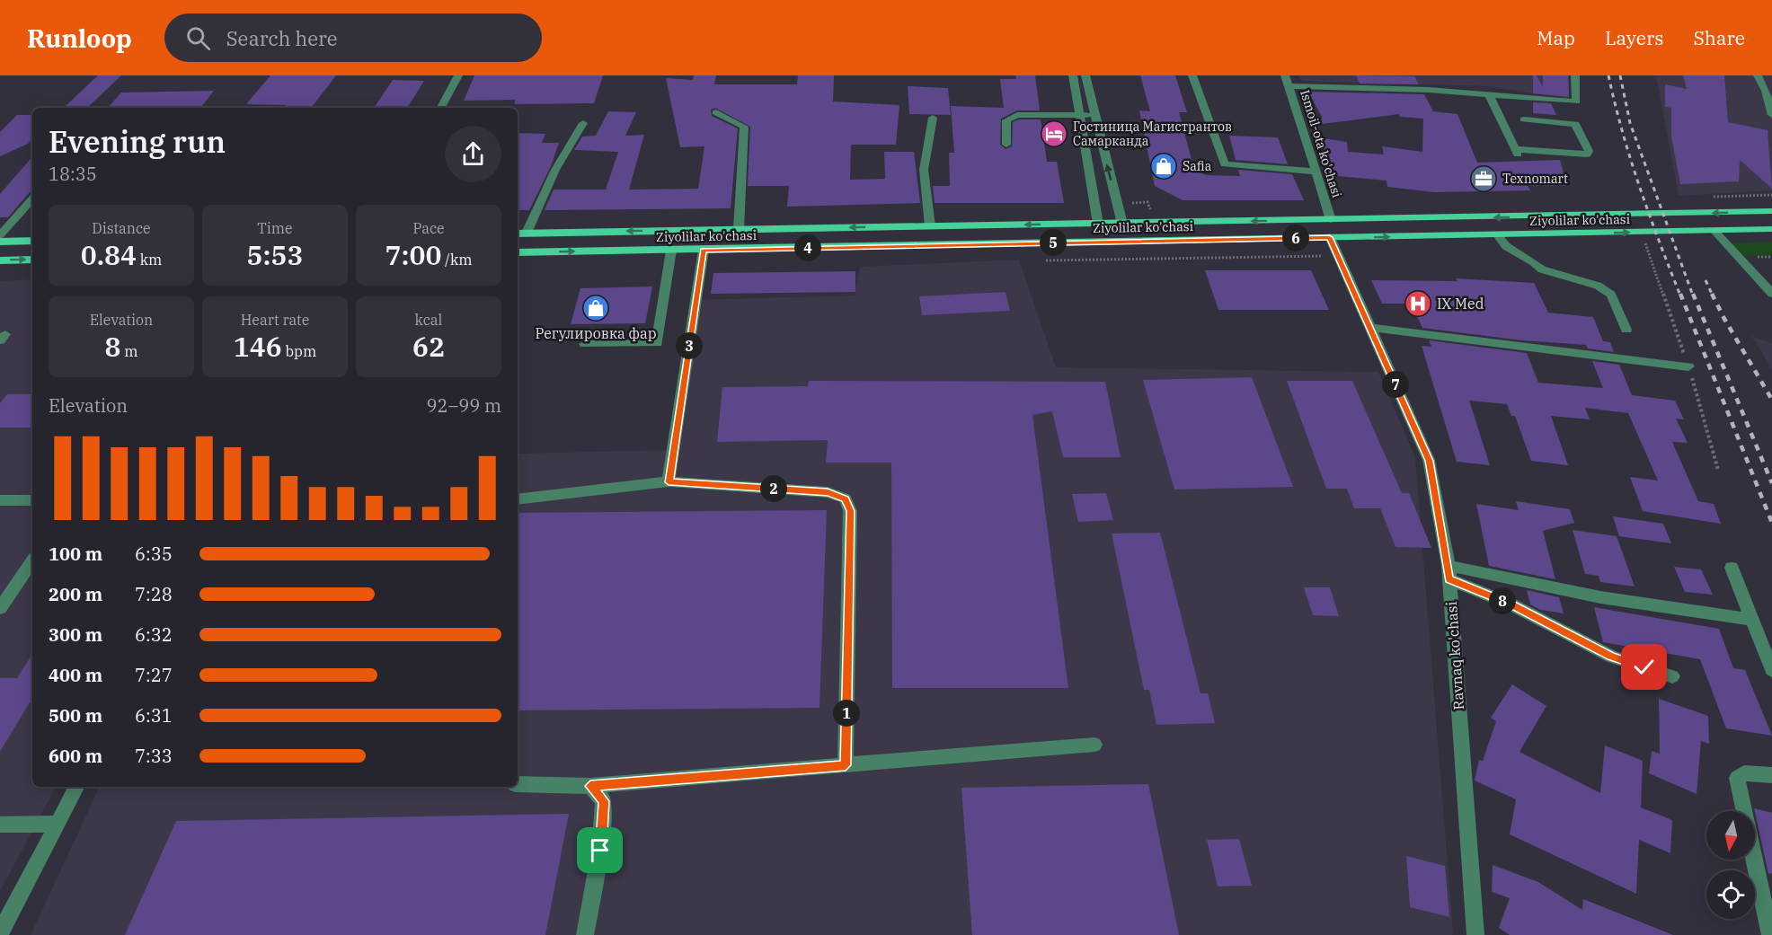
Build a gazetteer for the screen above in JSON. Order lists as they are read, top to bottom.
{
  "streets": {
    "main road": ["Ziyolilar ko'chasi"],
    "street": ["Ismoil-ota ko'chasi", "Ravnaq ko'chasi"]
  },
  "crossings": [
    ["Ismoil-ota ko'chasi", "Ziyolilar ko'chasi"],
    ["Ziyolilar ko'chasi", "Ravnaq ko'chasi"]
  ],
  "places": {
    "hotel": ["Гостиница Магистрантов Самарканда"],
    "shop": ["Safia", "Регулировка фар"],
    "office": ["Texnomart"],
    "hospital": ["IX Med"]
  },
  "north": "bottom",
  "page": {
    "header": "Runloop",
    "search": "Search here",
    "nav": ["Map", "Layers", "Share"],
    "heading": ["Evening run", "18:35"],
    "stats": [
      ["Distance", "0.84 km"],
      ["Time", "5:53"],
      ["Pace", "7:00 /km"],
      ["Elevation", "8 m"],
      ["Heart rate", "146 bpm"],
      ["kcal", "62"]
    ],
    "pins": [
      "6",
      "5",
      "4",
      "3",
      "7",
      "2",
      "8",
      "1"
    ],
    "chart": ["Elevation", "92–99 m"],
    "list": [
      {
        "name": "100 m",
        "note": "6:35"
      },
      {
        "name": "200 m",
        "note": "7:28"
      },
      {
        "name": "300 m",
        "note": "6:32"
      },
      {
        "name": "400 m",
        "note": "7:27"
      },
      {
        "name": "500 m",
        "note": "6:31"
      },
      {
        "name": "600 m",
        "note": "7:33"
      }
    ]
  }
}
